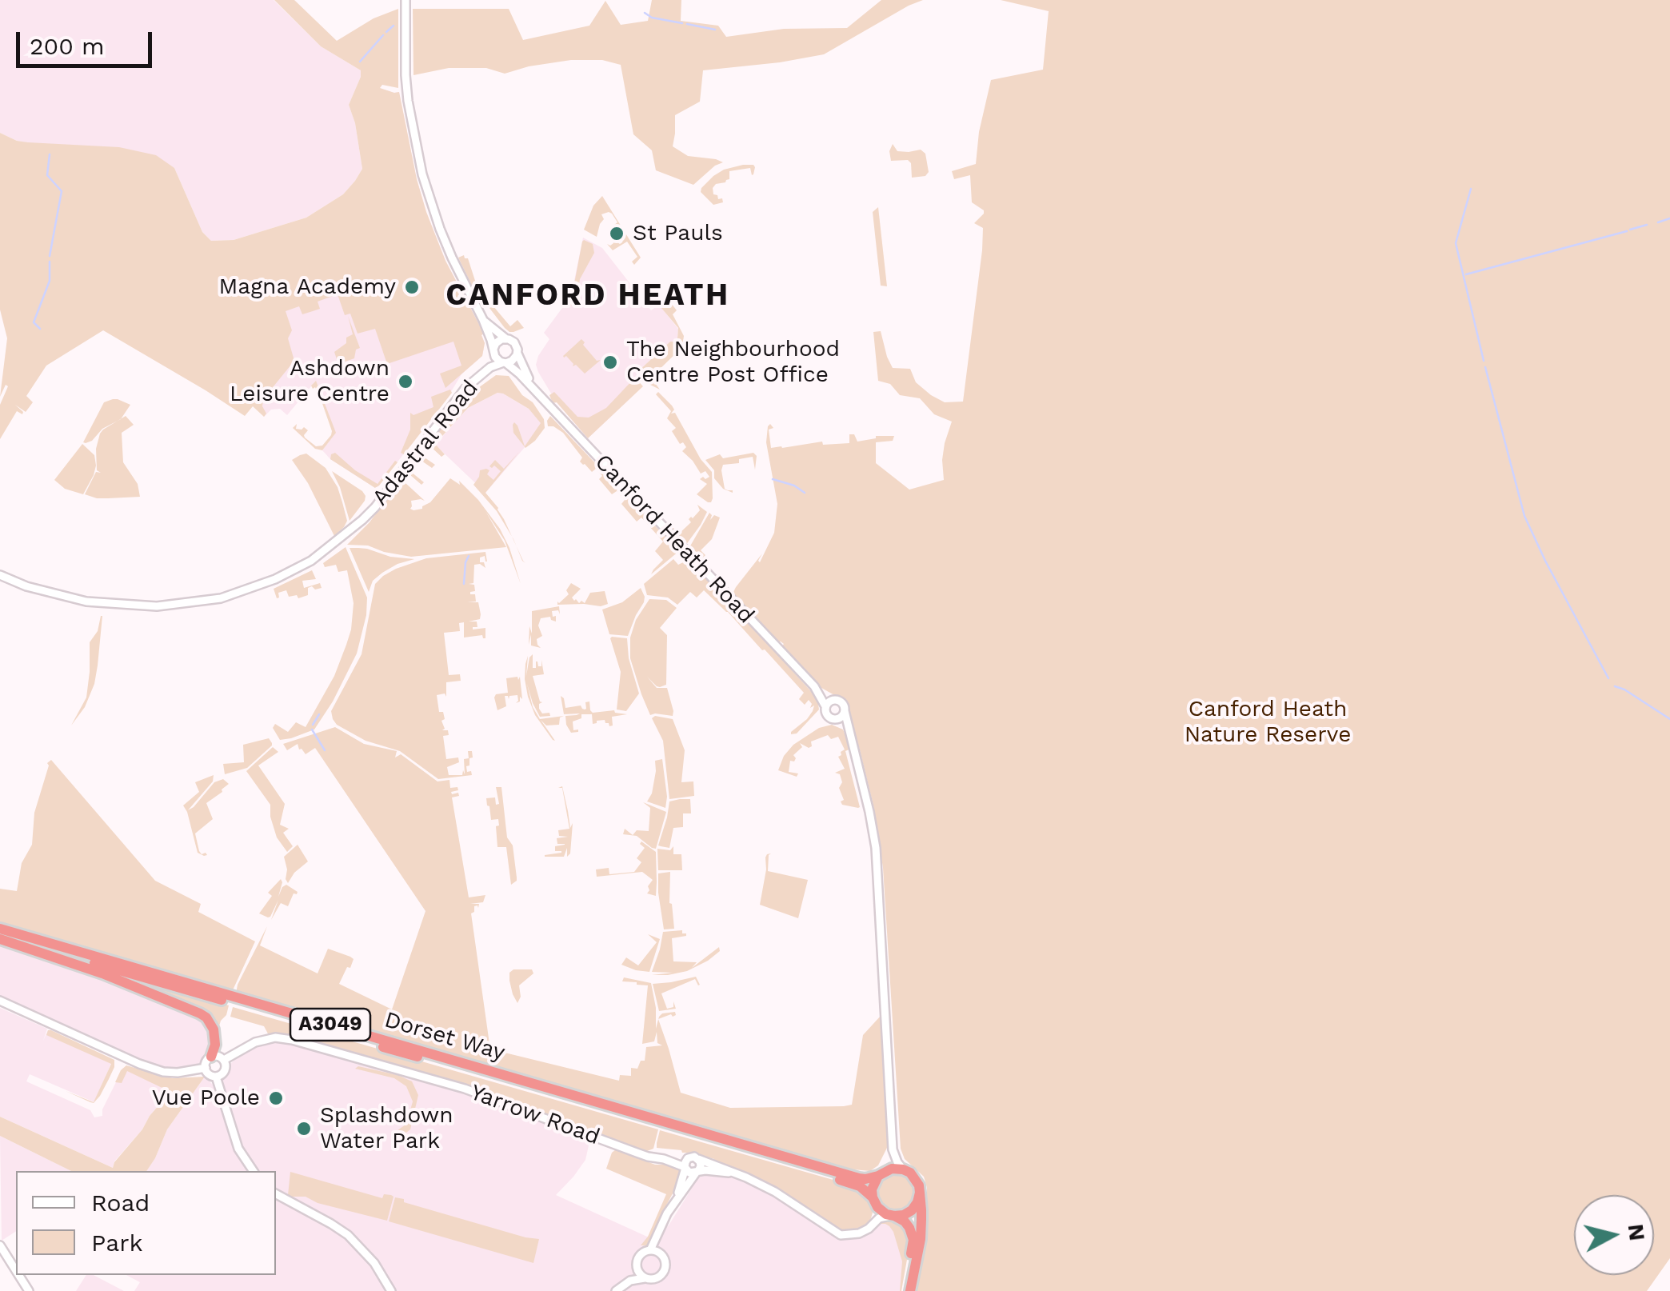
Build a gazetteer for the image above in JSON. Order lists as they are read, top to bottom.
{
  "streets": {
    "highway": ["A3049", "Dorset Way"],
    "street": ["Adastral Road", "Canford Heath Road", "Yarrow Road"]
  },
  "crossings": [
    ["Adastral Road", "Canford Heath Road"],
    ["A3049", "Dorset Way"],
    ["A3049", "Yarrow Road"],
    ["Dorset Way", "Yarrow Road"]
  ],
  "districts": ["CANFORD HEATH"],
  "parks": ["Canford Heath Nature Reserve"],
  "places": [
    "St Pauls",
    "Magna Academy",
    "The Neighbourhood Centre Post Office",
    "Ashdown Leisure Centre",
    "Vue Poole",
    "Splashdown Water Park"
  ],
  "legend": ["Road", "Park"],
  "scale_bar": "200 m",
  "north": "right"
}
